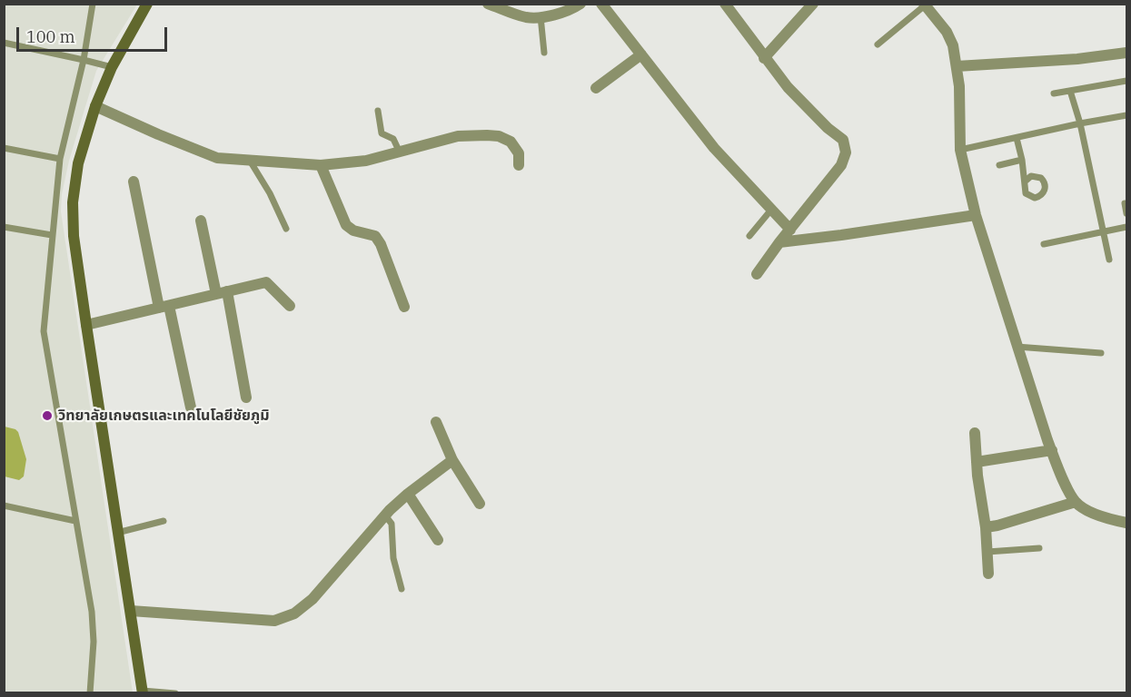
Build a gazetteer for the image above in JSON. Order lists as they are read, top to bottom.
{
  "places": ["วิทยาลัยเกษตรและเทคโนโลยีชัยภูมิ"],
  "scale_bar": "100 m"
}
